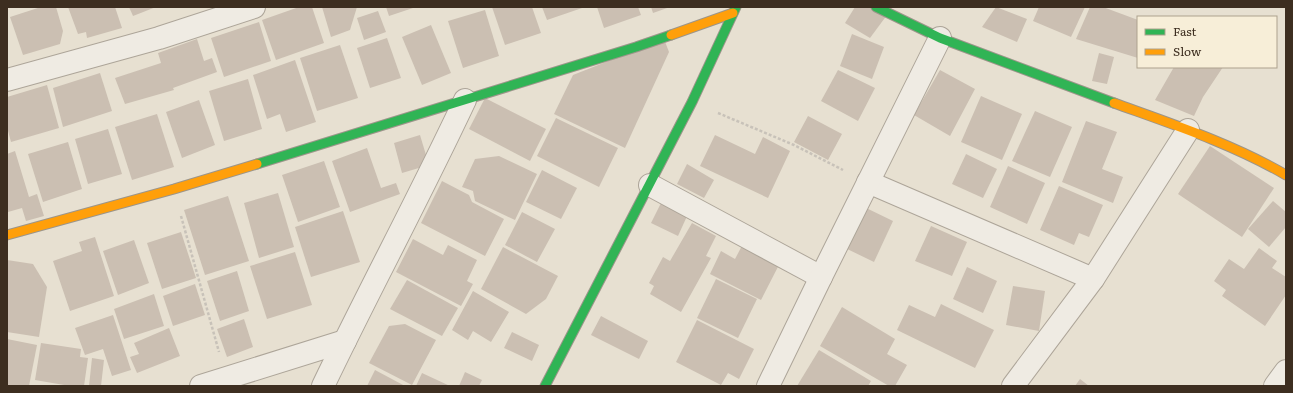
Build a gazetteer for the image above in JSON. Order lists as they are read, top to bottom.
{
  "legend": ["Fast", "Slow"]
}
